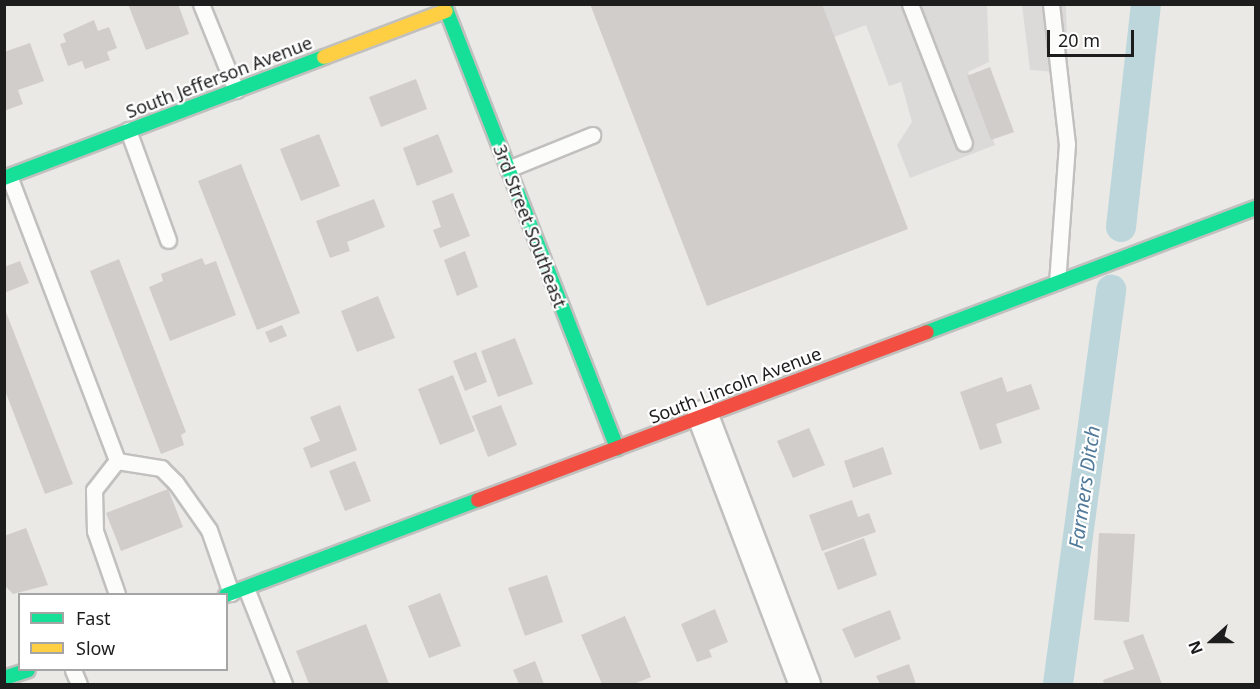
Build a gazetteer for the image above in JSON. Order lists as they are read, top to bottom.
{
  "streets": {
    "main road": ["South Jefferson Avenue", "3rd Street Southeast", "South Lincoln Avenue"]
  },
  "crossings": [
    ["South Jefferson Avenue", "3rd Street Southeast"],
    ["3rd Street Southeast", "South Lincoln Avenue"]
  ],
  "water": ["Farmers Ditch"],
  "legend": ["Fast", "Slow"],
  "scale_bar": "20 m",
  "north": "left"
}
